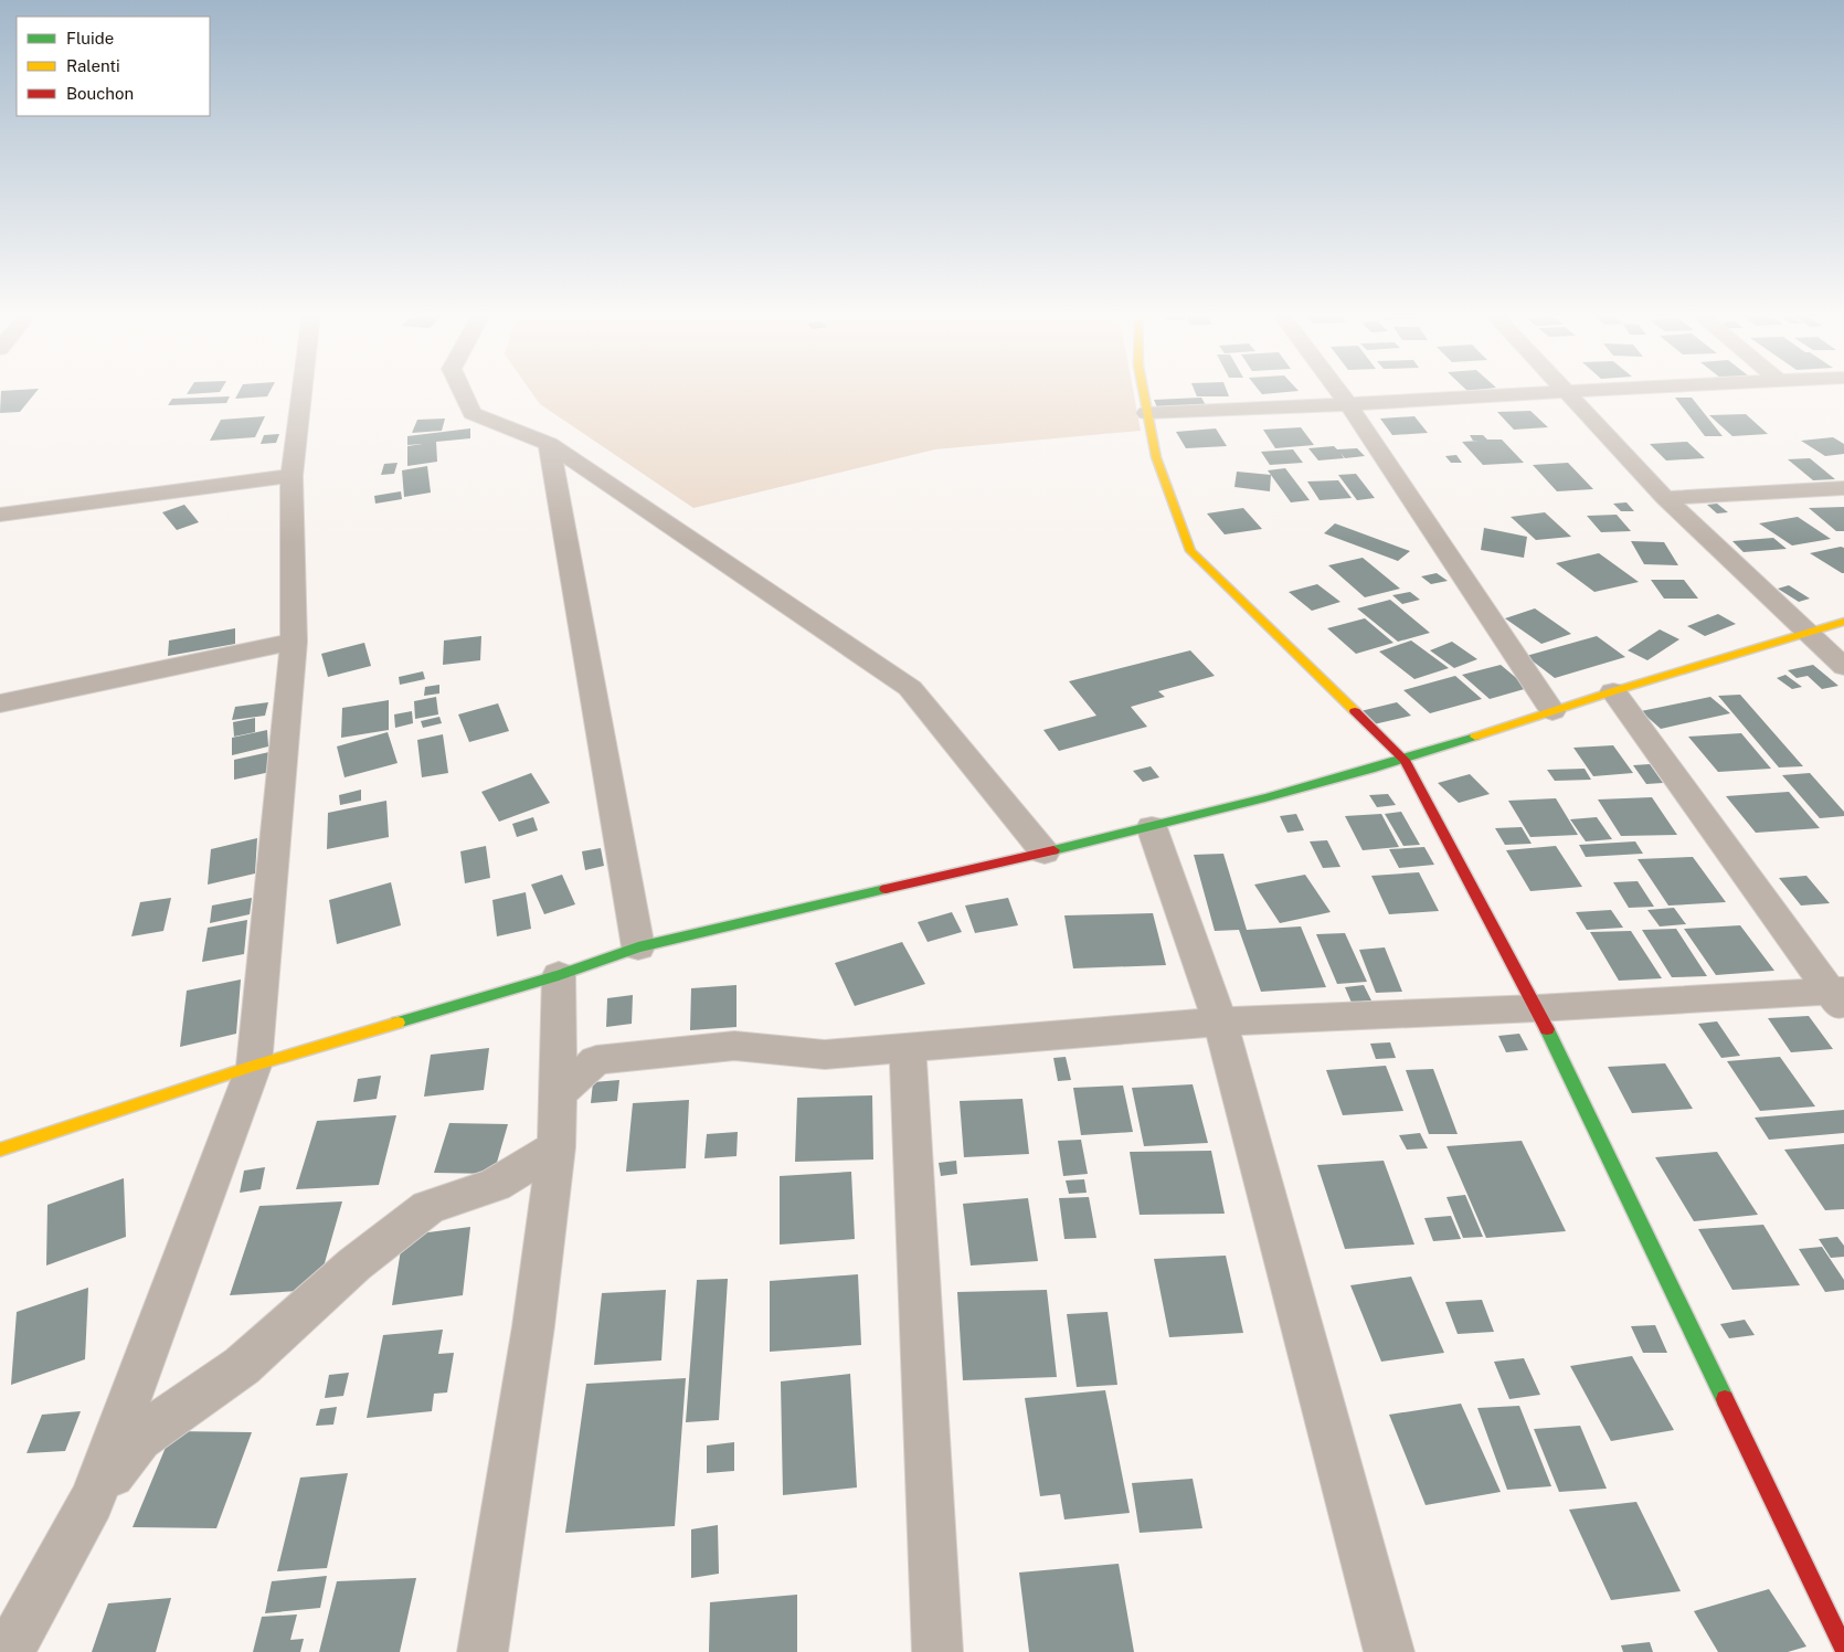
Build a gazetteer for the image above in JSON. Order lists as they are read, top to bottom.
{
  "legend": ["Fluide", "Ralenti", "Bouchon"]
}
